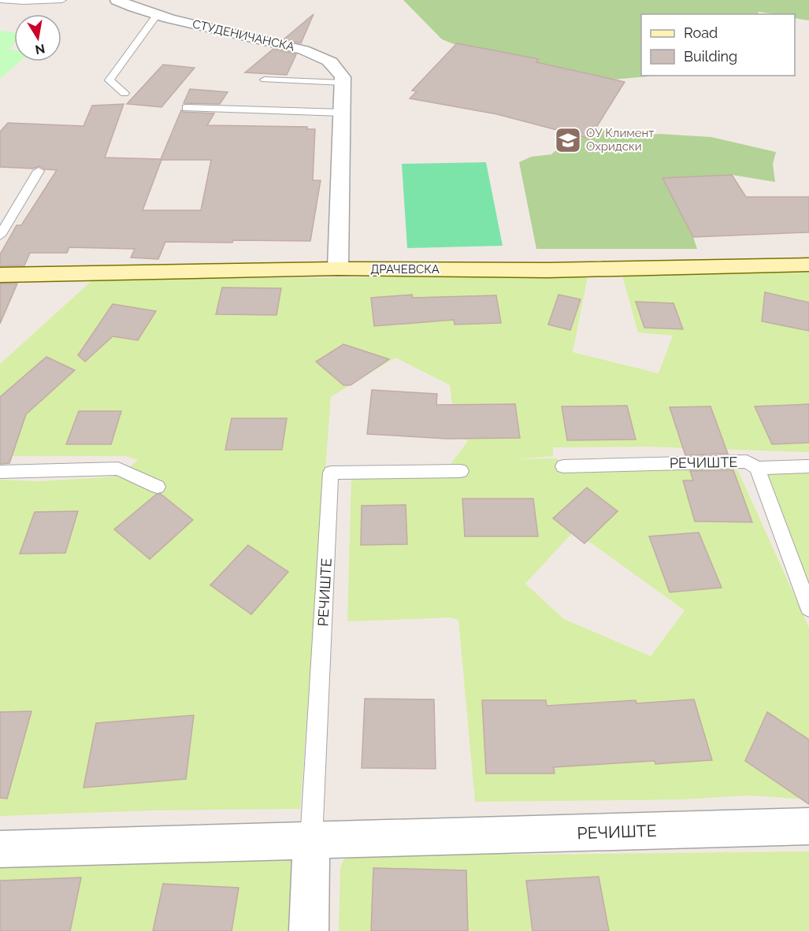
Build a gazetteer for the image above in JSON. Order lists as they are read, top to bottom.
{
  "streets": {
    "main road": ["ДРАЧЕВСКА"],
    "street": ["СТУДЕНИЧАНСКА", "РЕЧИШТЕ"]
  },
  "places": {
    "school or university": ["ОУ Климент Охридски"]
  },
  "legend": ["Road", "Building"],
  "north": "bottom"
}
